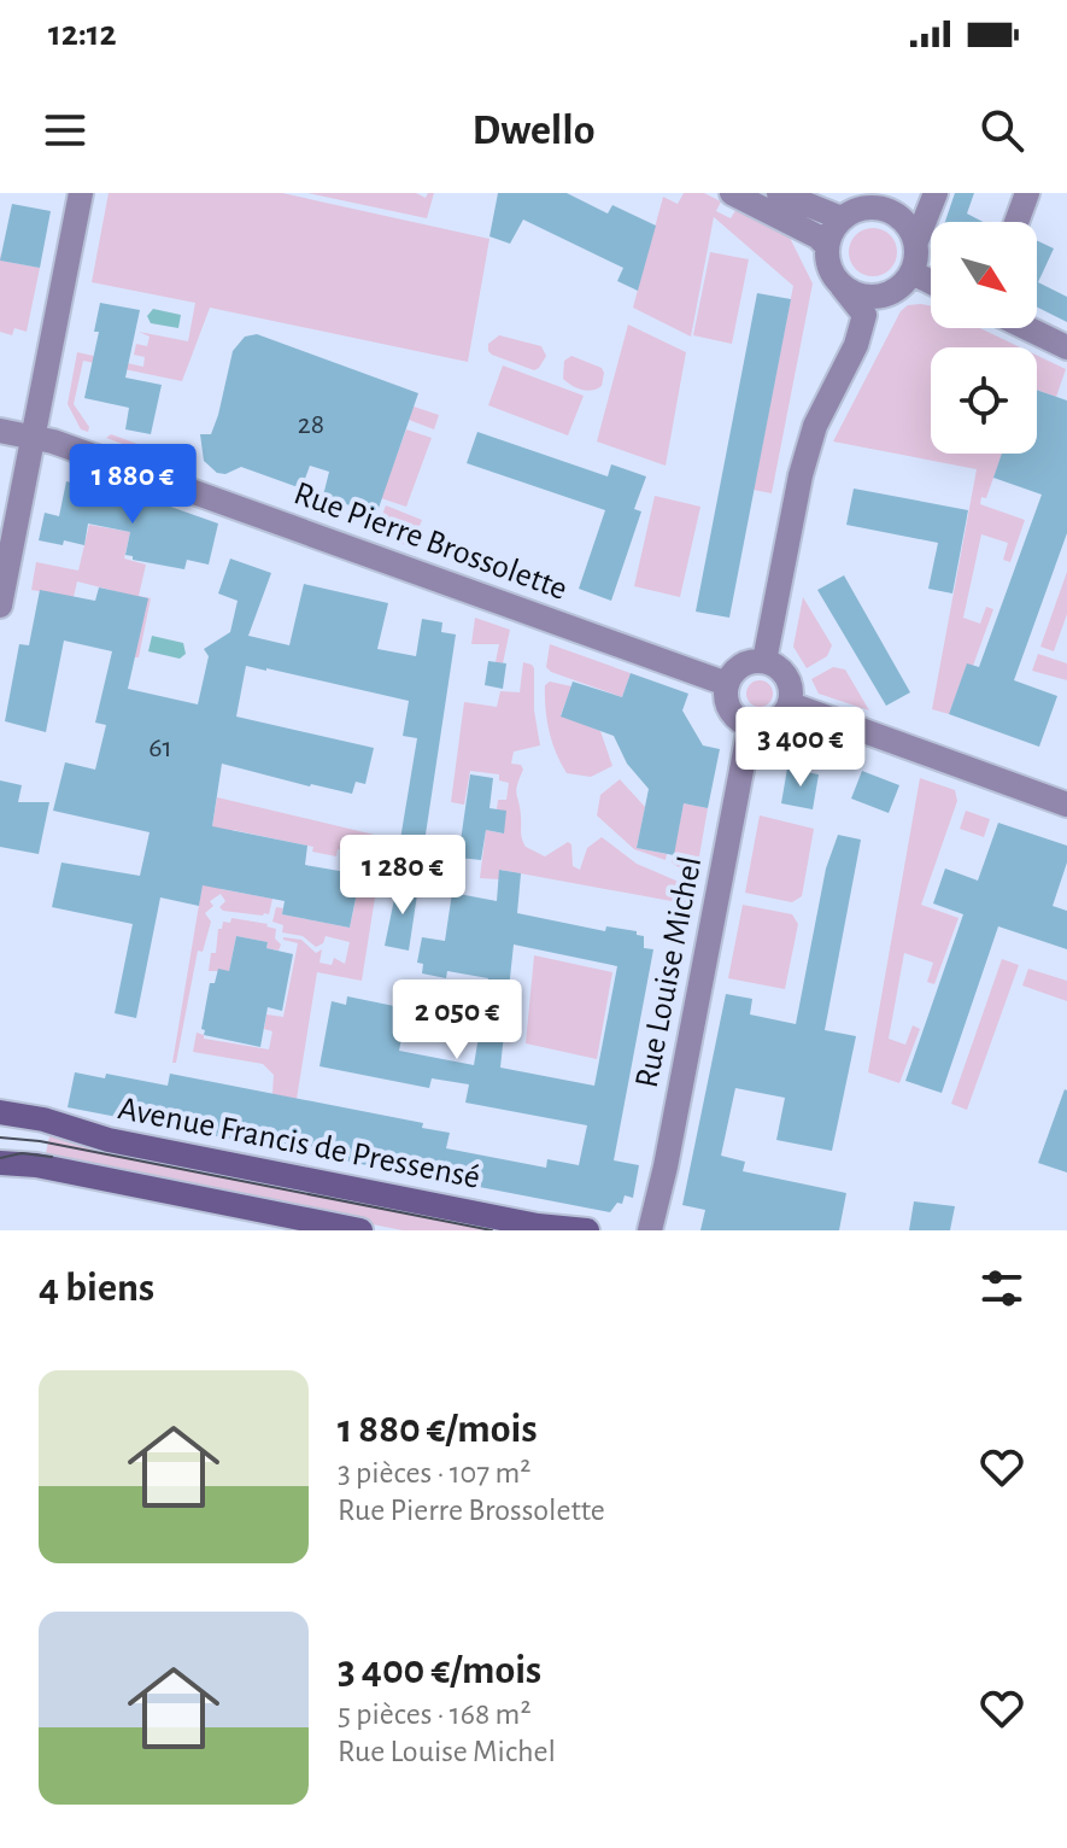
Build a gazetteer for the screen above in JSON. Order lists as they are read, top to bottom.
{
  "streets": {
    "street": ["Rue Pierre Brossolette", "Rue Louise Michel", "Avenue Francis de Pressensé"]
  },
  "crossings": [
    ["Rue Pierre Brossolette", "Rue Louise Michel"]
  ],
  "house_numbers": ["28", "61"],
  "north": "bottom right",
  "page": {
    "status": "12:12",
    "header": "Dwello",
    "price": [
      "1 880 €",
      "3 400 €",
      "1 280 €",
      "2 050 €"
    ],
    "heading": "4 biens",
    "list": [
      {
        "name": "1 880 €/mois",
        "note": "3 pièces · 107 m² · Rue Pierre Brossolette"
      },
      {
        "name": "3 400 €/mois",
        "note": "5 pièces · 168 m² · Rue Louise Michel"
      }
    ]
  }
}
